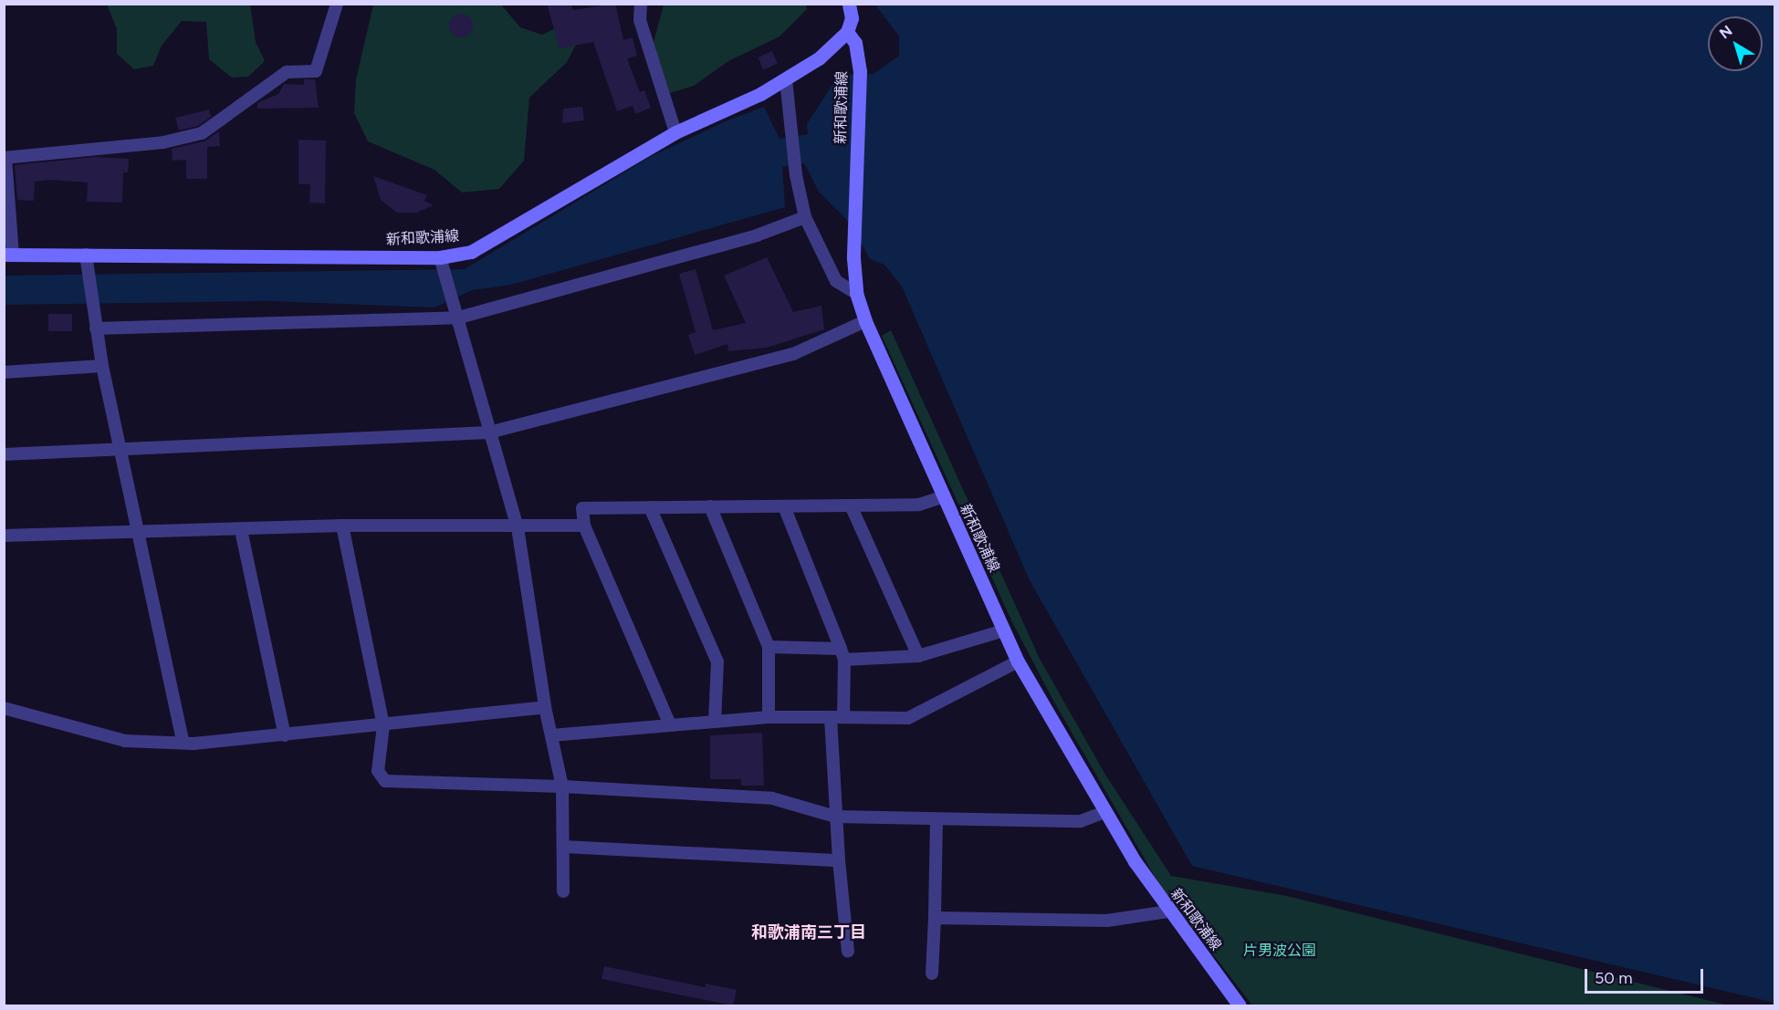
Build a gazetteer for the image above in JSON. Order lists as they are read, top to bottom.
{
  "streets": {
    "main road": ["新和歌浦線"]
  },
  "districts": ["和歌浦南三丁目"],
  "parks": ["片男波公園"],
  "scale_bar": "50 m",
  "north": "top left"
}
